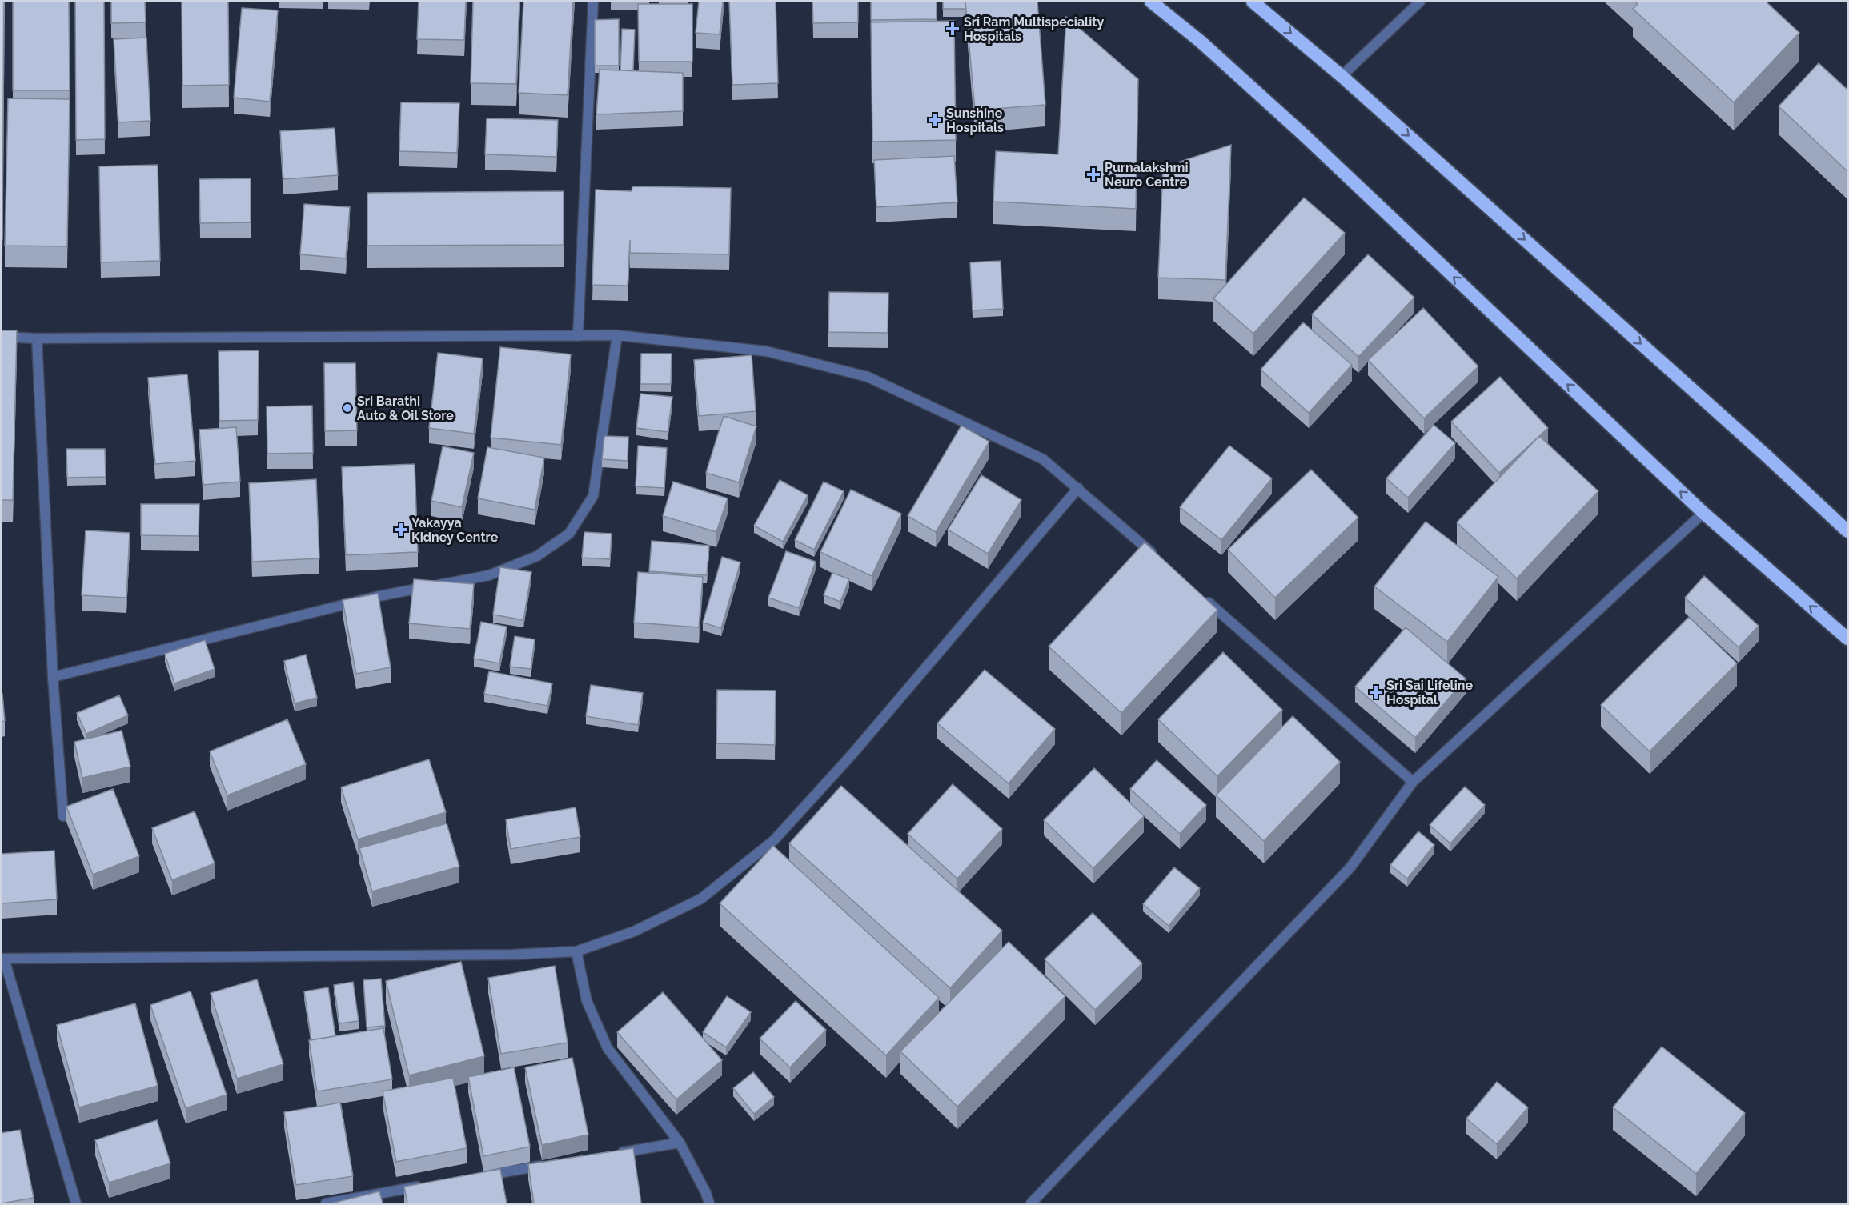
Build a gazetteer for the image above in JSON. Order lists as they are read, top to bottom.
{
  "places": {
    "health": [
      "Sri Ram Multispeciality Hospitals",
      "Sunshine Hospitals",
      "Purnalakshmi Neuro Centre",
      "Yakayya Kidney Centre",
      "Sri Sai Lifeline Hospital"
    ],
    "other": ["Sri Barathi Auto & Oil Store"]
  }
}
